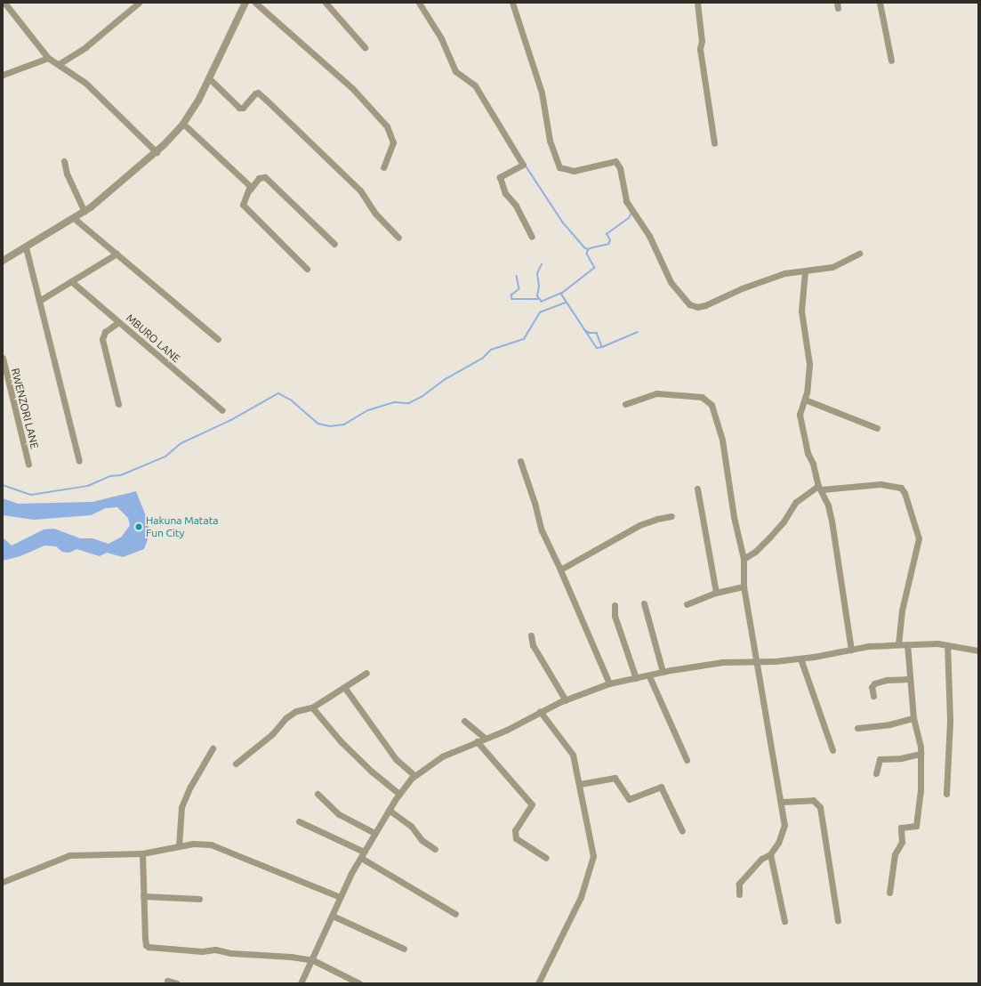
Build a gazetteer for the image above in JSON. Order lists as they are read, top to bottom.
{
  "streets": {
    "street": ["MBURO LANE", "RWENZORI LANE"]
  },
  "places": ["Hakuna Matata Fun City"]
}
